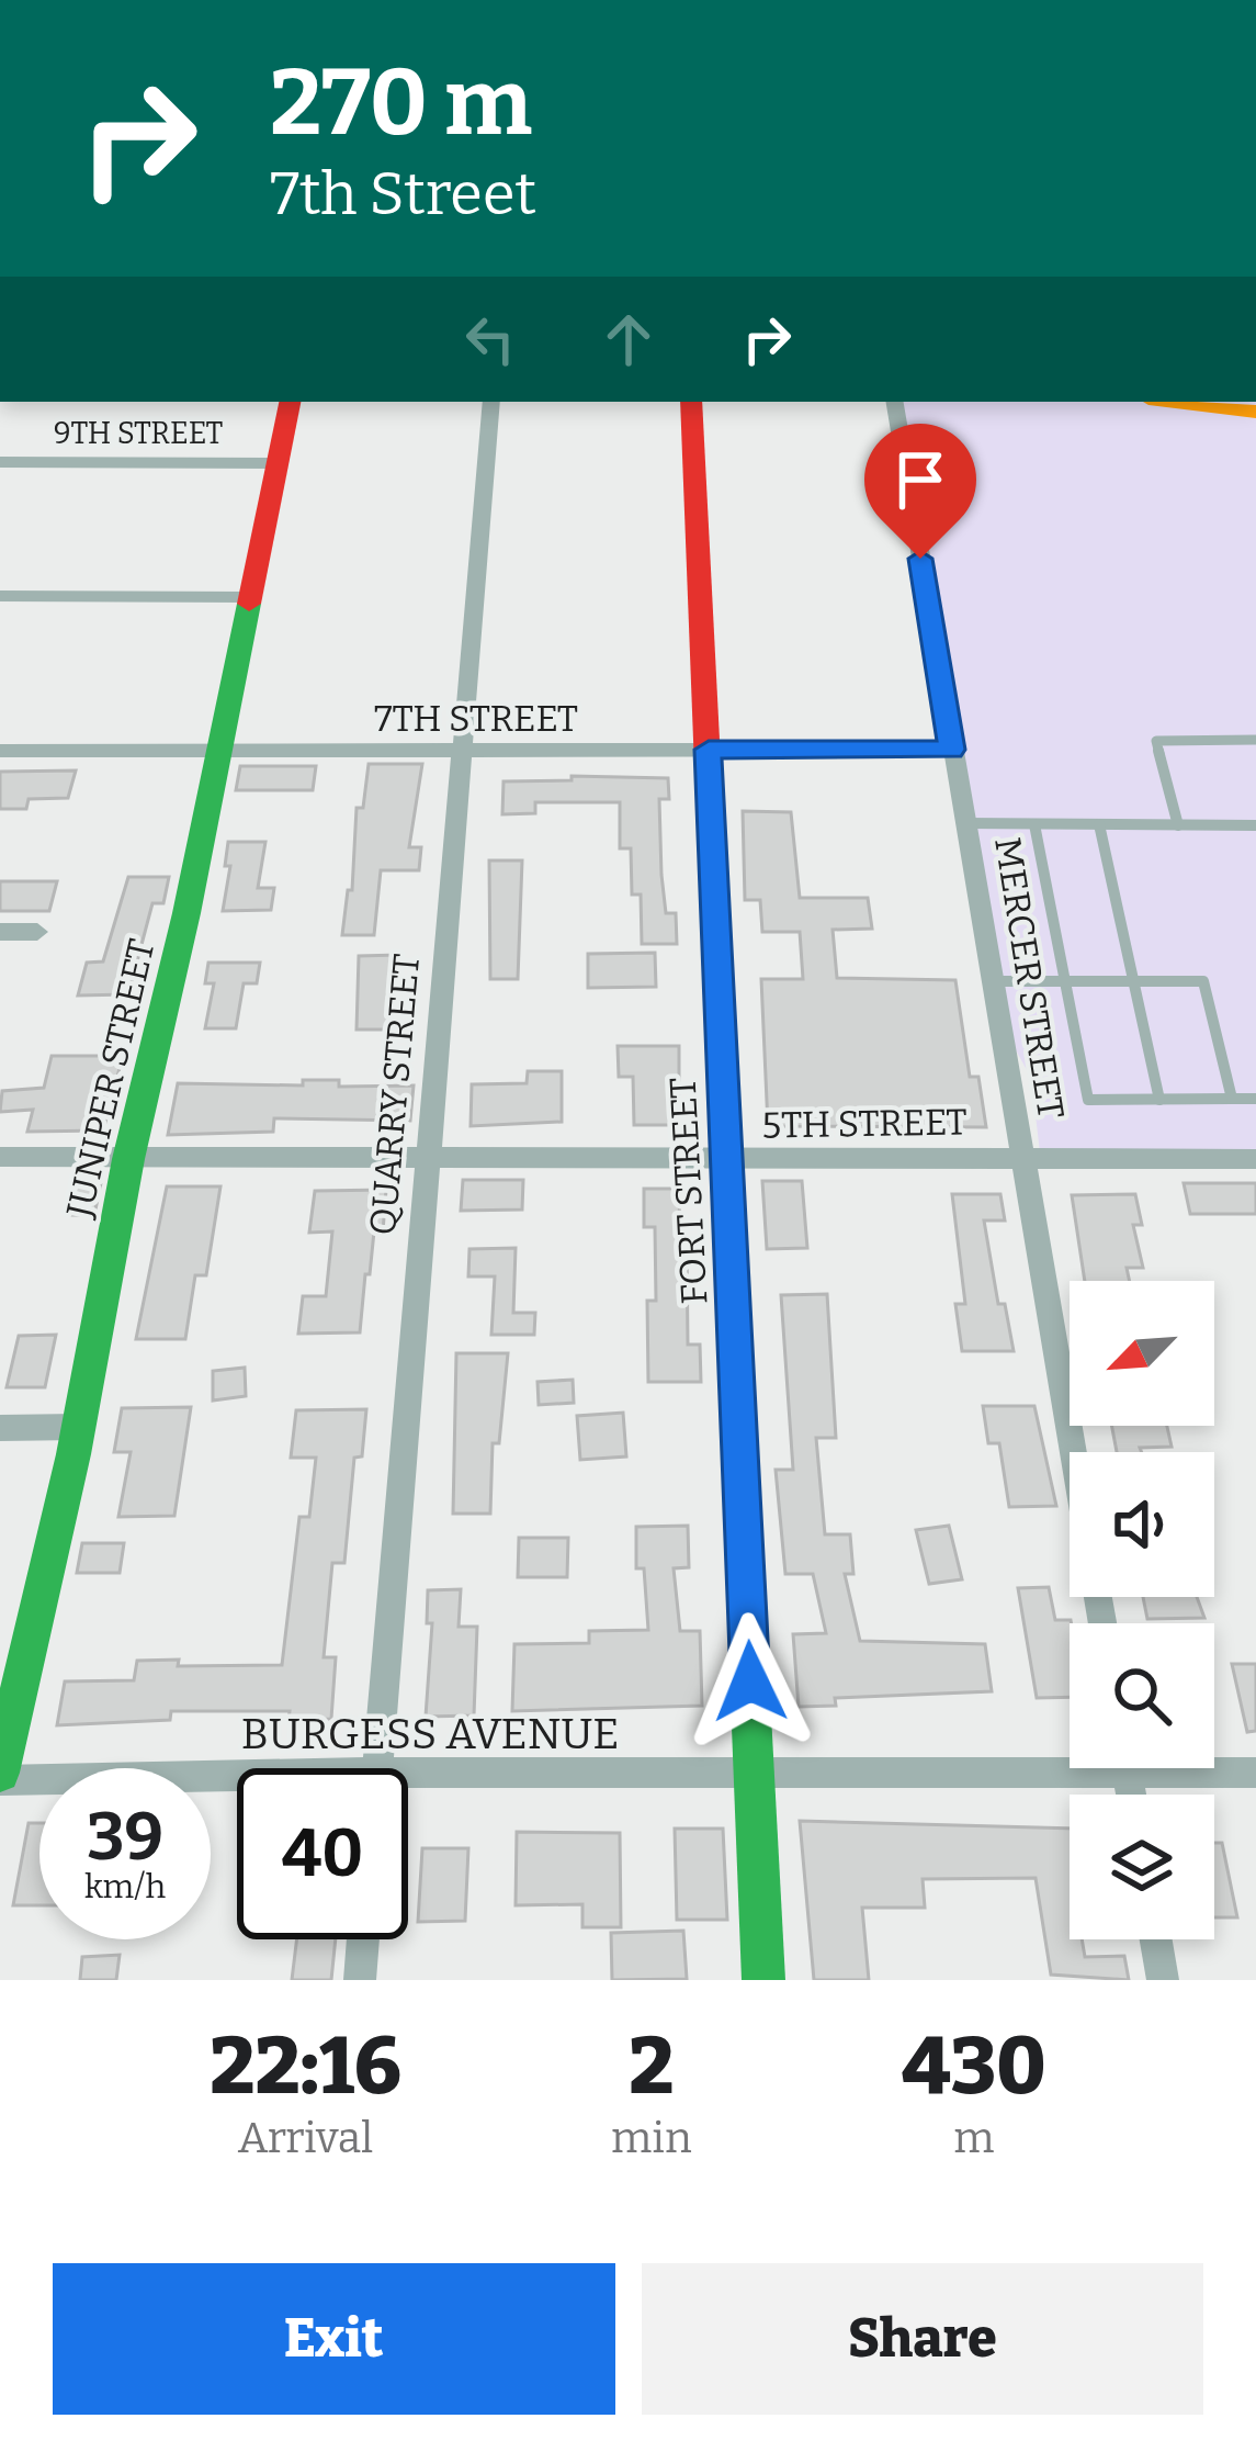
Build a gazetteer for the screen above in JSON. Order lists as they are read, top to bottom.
{
  "streets": {
    "street": [
      "9TH STREET",
      "7TH STREET",
      "MERCER STREET",
      "JUNIPER STREET",
      "QUARRY STREET",
      "5TH STREET",
      "FORT STREET",
      "BURGESS AVENUE"
    ]
  },
  "crossings": [
    ["9TH STREET", "JUNIPER STREET"],
    ["7TH STREET", "MERCER STREET"],
    ["7TH STREET", "JUNIPER STREET"],
    ["7TH STREET", "QUARRY STREET"],
    ["7TH STREET", "FORT STREET"],
    ["MERCER STREET", "5TH STREET"],
    ["JUNIPER STREET", "5TH STREET"],
    ["JUNIPER STREET", "BURGESS AVENUE"],
    ["QUARRY STREET", "5TH STREET"],
    ["5TH STREET", "FORT STREET"],
    ["FORT STREET", "BURGESS AVENUE"]
  ],
  "north": "bottom left",
  "page": {
    "turn": ["270 m", "7th Street"],
    "speed": "39 km/h",
    "limit": "40",
    "eta": [
      "22:16",
      "Arrival",
      "2",
      "min",
      "430",
      "m"
    ],
    "buttons": ["Exit", "Share"]
  }
}
